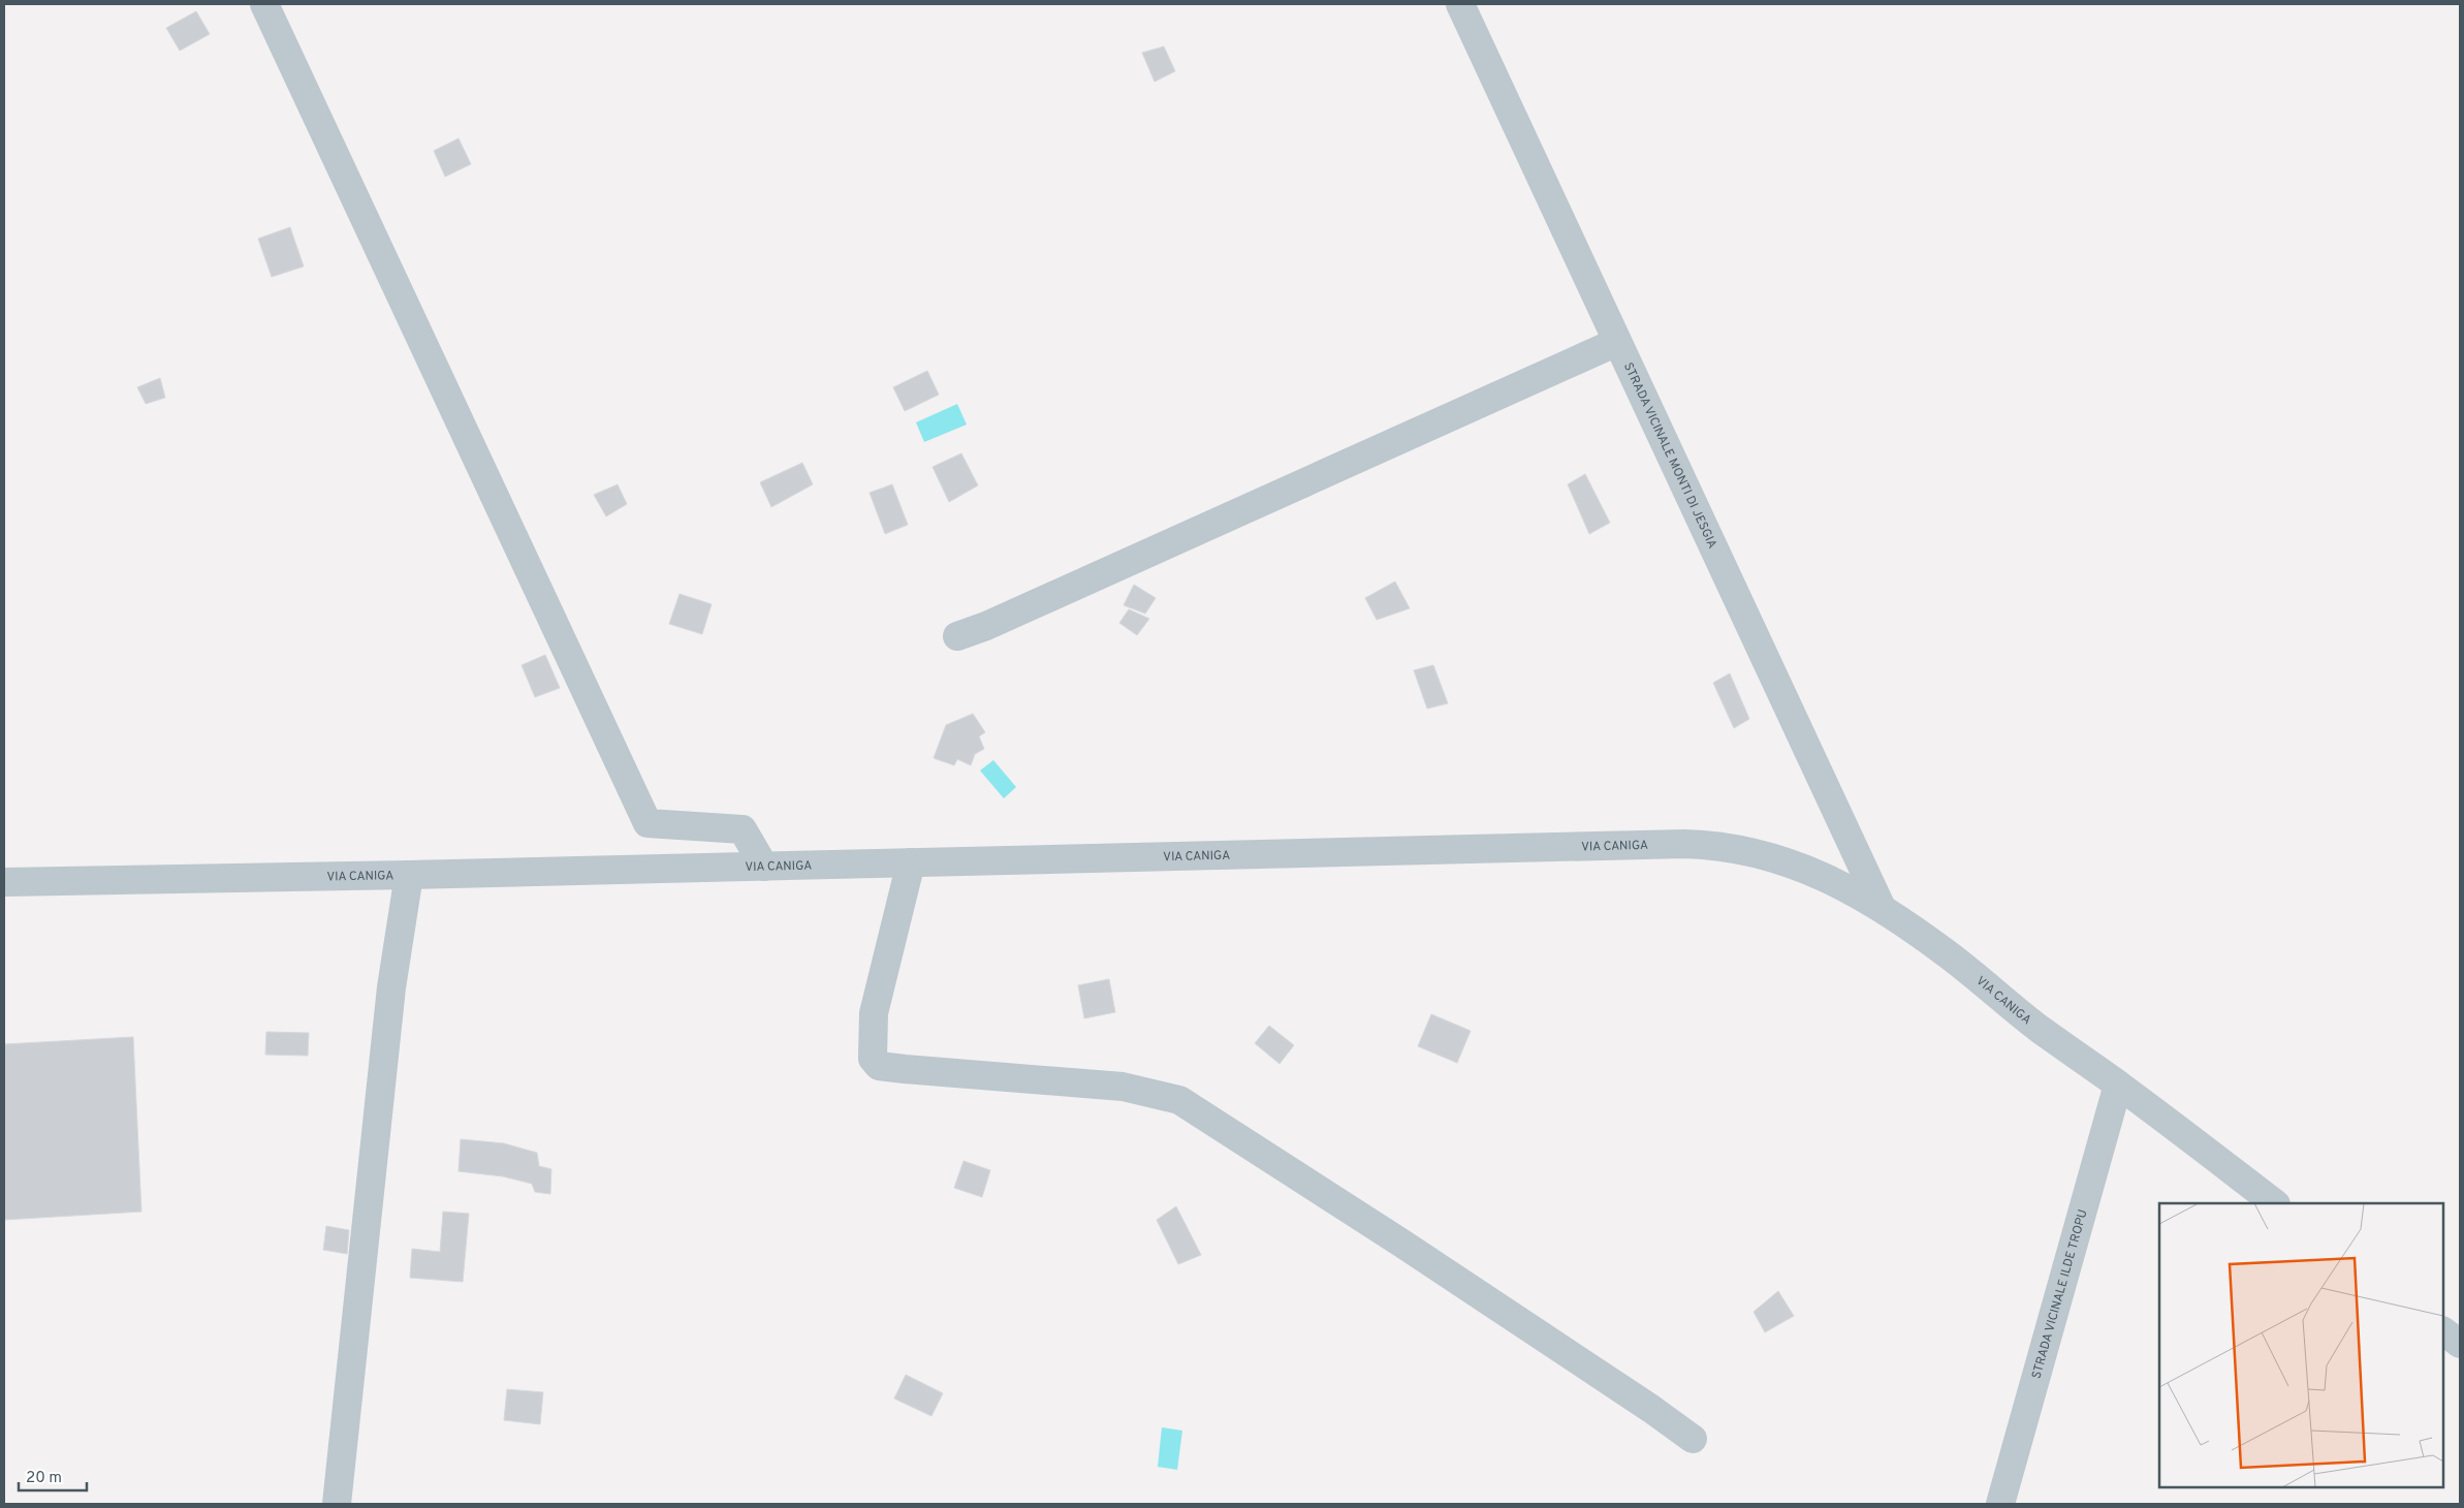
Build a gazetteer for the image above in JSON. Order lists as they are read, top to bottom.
{
  "streets": {
    "street": ["STRADA VICINALE MONTI DI JESGIA", "VIA CANIGA", "STRADA VICINALE ILDE TROPU"]
  },
  "crossings": [
    ["STRADA VICINALE MONTI DI JESGIA", "VIA CANIGA"],
    ["VIA CANIGA", "STRADA VICINALE ILDE TROPU"]
  ],
  "scale_bar": "20 m"
}
